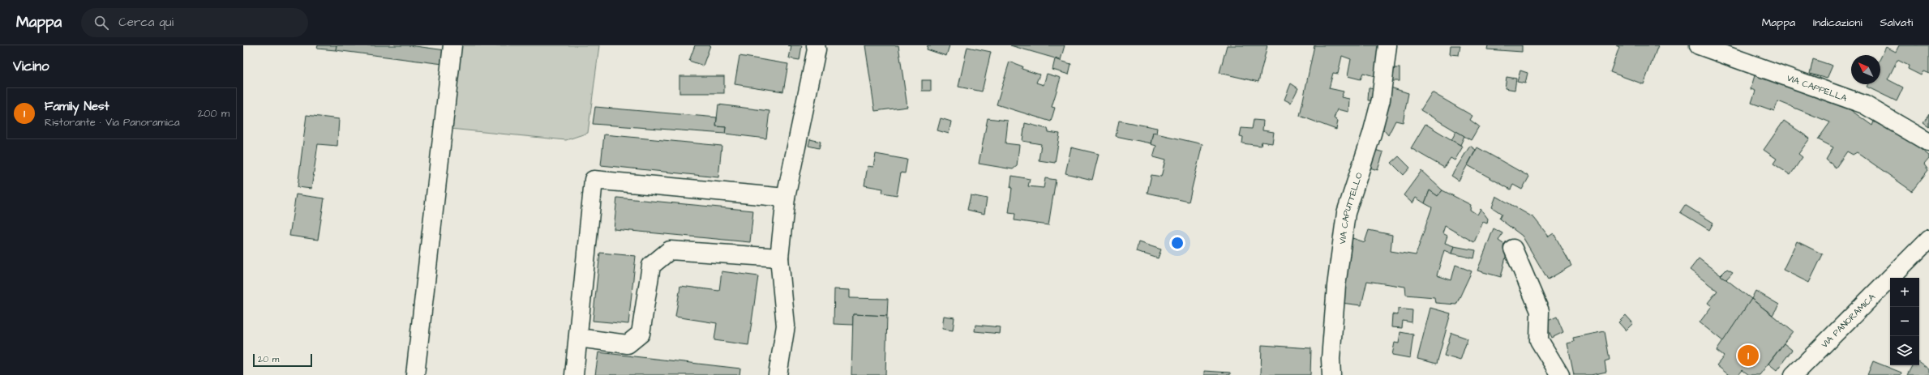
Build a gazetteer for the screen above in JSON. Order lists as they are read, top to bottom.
{
  "streets": {
    "street": ["VIA CAPPELLA", "VIA CAPUTTELLO", "VIA PANORAMICA"]
  },
  "scale_bar": "20 m",
  "north": "top left",
  "page": {
    "header": "Mappa",
    "search": "Cerca qui",
    "nav": ["Mappa", "Indicazioni", "Salvati"],
    "heading": "Vicino",
    "list": [
      {
        "mark": "1",
        "name": "Family Nest",
        "note": "Ristorante · Via Panoramica",
        "value": "200 m"
      }
    ],
    "map_buttons": ["+", "−"],
    "pins": "1",
    "scale": "20 m"
  }
}
